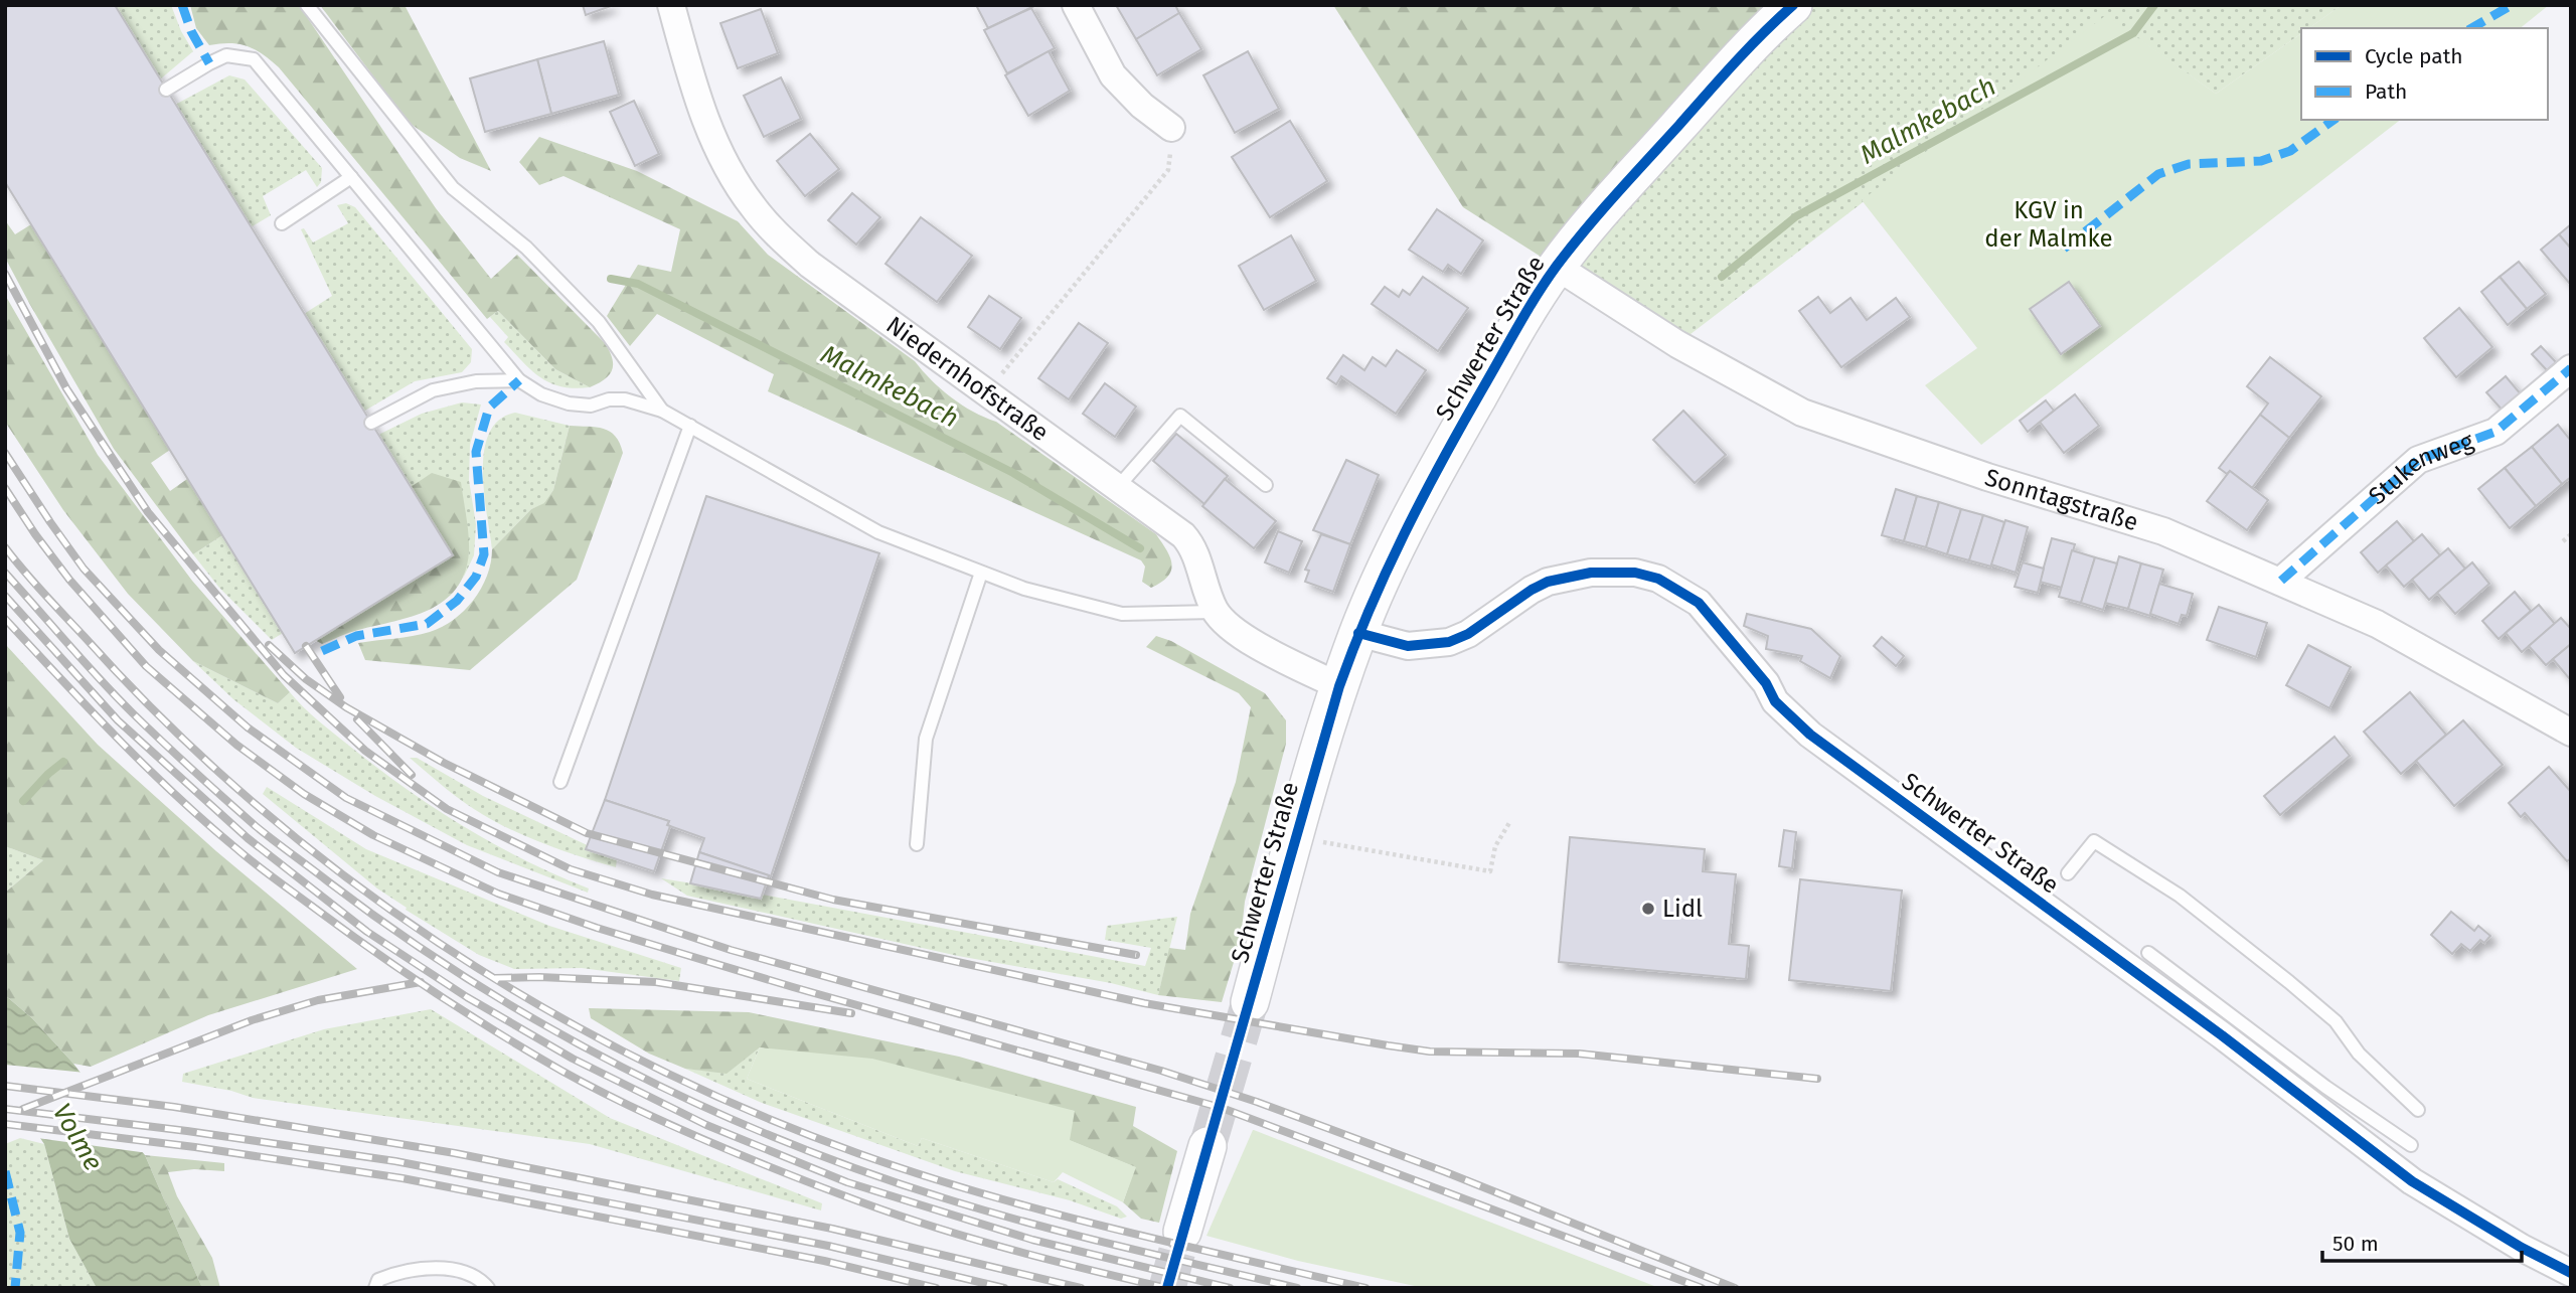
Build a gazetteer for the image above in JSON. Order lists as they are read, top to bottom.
{
  "streets": {
    "main road": ["Schwerter Straße"],
    "street": ["Niedernhofstraße", "Stukenweg", "Sonntagstraße"]
  },
  "crossings": [
    ["Schwerter Straße", "Niedernhofstraße"],
    ["Schwerter Straße", "Sonntagstraße"],
    ["Stukenweg", "Sonntagstraße"]
  ],
  "water": ["Malmkebach", "Volme"],
  "parks": ["KGV in der Malmke"],
  "places": ["Lidl"],
  "legend": ["Cycle path", "Path"],
  "scale_bar": "50 m"
}
